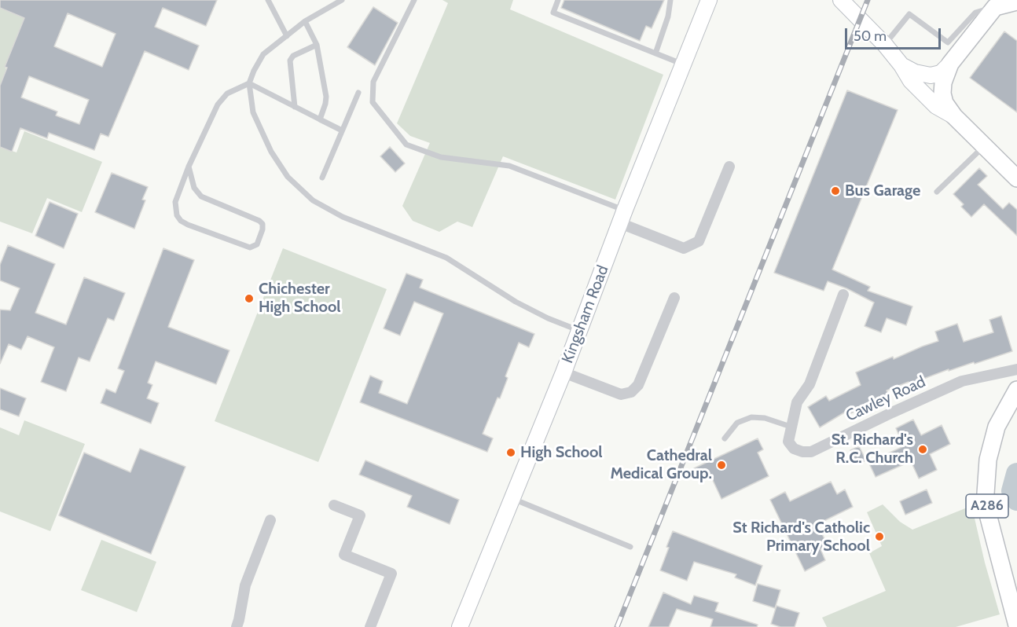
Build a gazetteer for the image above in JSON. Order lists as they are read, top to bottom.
{
  "streets": {
    "main road": ["A286"],
    "street": ["Kingsham Road", "Cawley Road"]
  },
  "places": [
    "Bus Garage",
    "Chichester High School",
    "St. Richard's R.C. Church",
    "High School",
    "Cathedral Medical Group.",
    "St Richard's Catholic Primary School"
  ],
  "scale_bar": "50 m"
}
